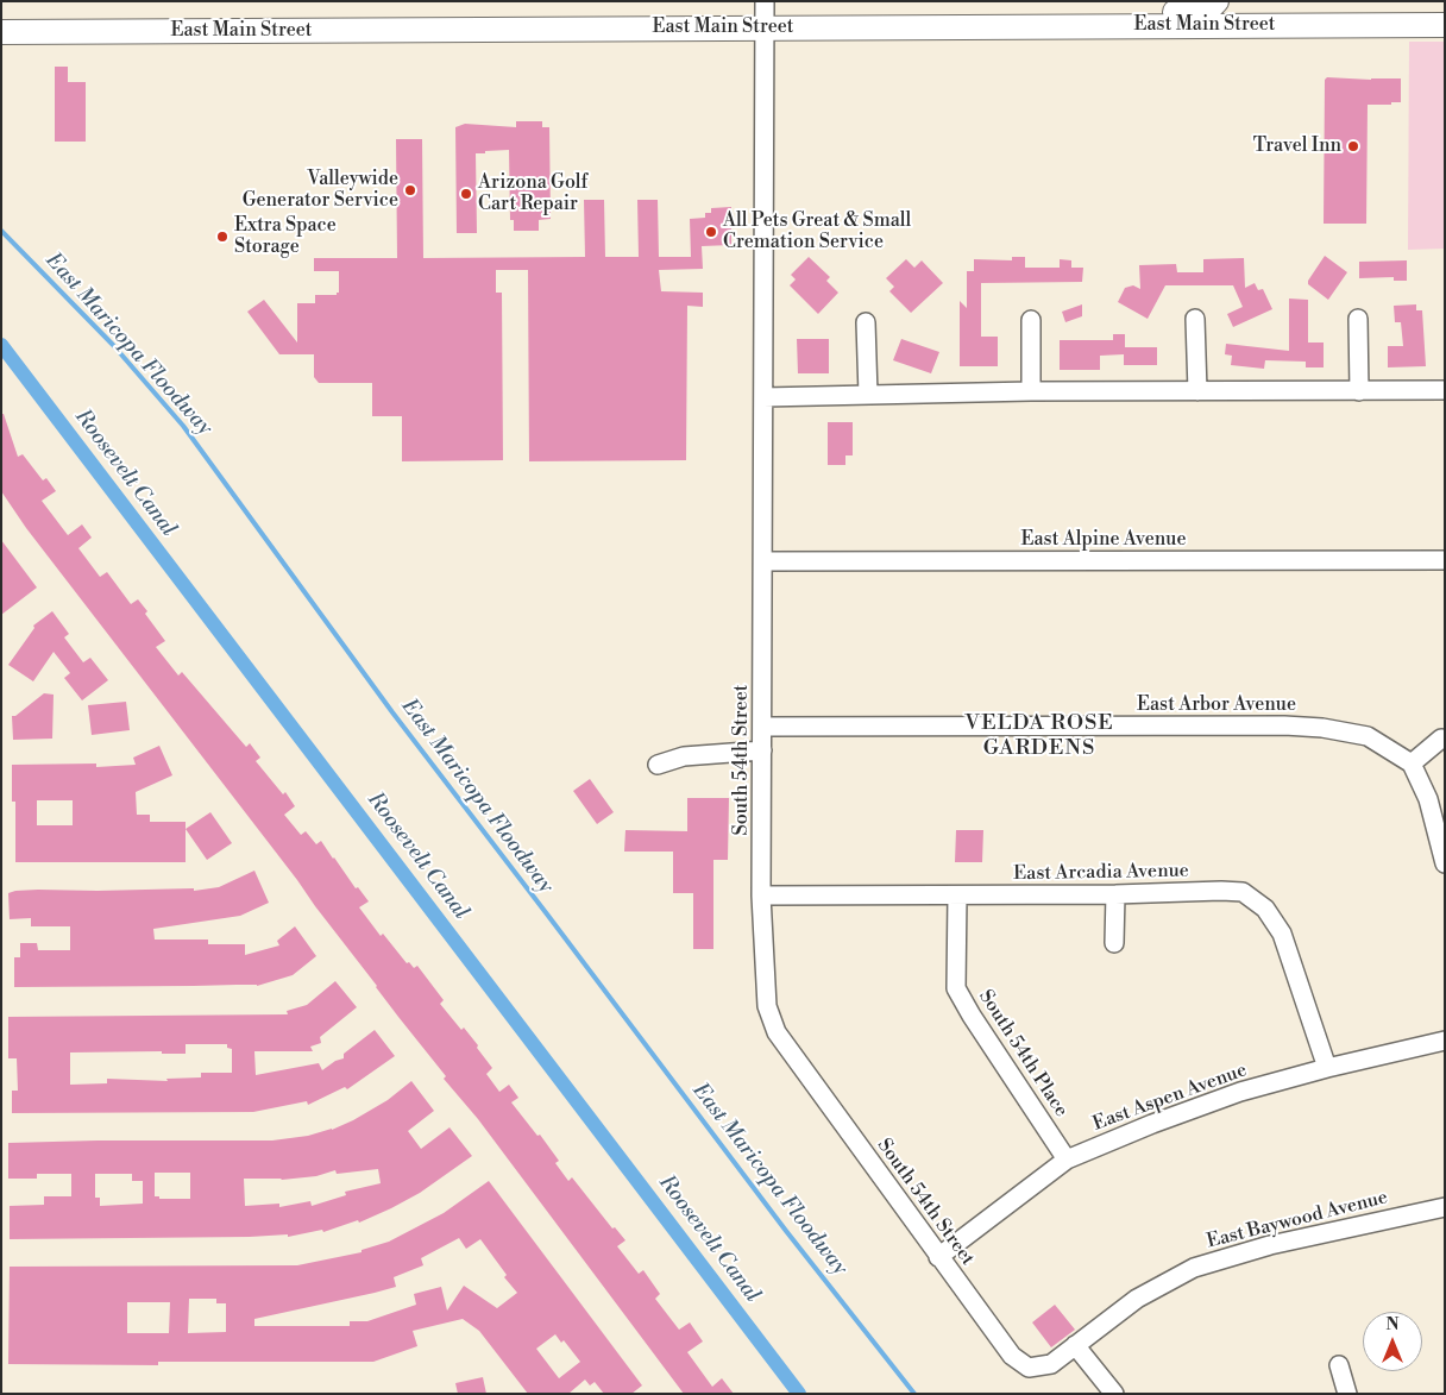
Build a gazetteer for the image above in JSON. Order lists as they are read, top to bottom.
{
  "streets": {
    "main road": ["East Main Street"],
    "street": [
      "East Alpine Avenue",
      "East Arbor Avenue",
      "South 54th Street",
      "East Arcadia Avenue",
      "South 54th Place",
      "East Aspen Avenue",
      "East Baywood Avenue"
    ]
  },
  "crossings": [
    ["East Main Street", "South 54th Street"],
    ["East Alpine Avenue", "South 54th Street"],
    ["East Arbor Avenue", "South 54th Street"],
    ["South 54th Street", "East Arcadia Avenue"],
    ["South 54th Street", "East Aspen Avenue"],
    ["South 54th Street", "East Baywood Avenue"],
    ["East Arcadia Avenue", "South 54th Place"],
    ["East Arcadia Avenue", "East Aspen Avenue"],
    ["South 54th Place", "East Aspen Avenue"]
  ],
  "districts": ["VELDA ROSE GARDENS"],
  "water": ["East Maricopa Floodway", "Roosevelt Canal"],
  "places": [
    "Travel Inn",
    "Valleywide Generator Service",
    "Arizona Golf Cart Repair",
    "All Pets Great & Small Cremation Service",
    "Extra Space Storage"
  ],
  "north": "top"
}
